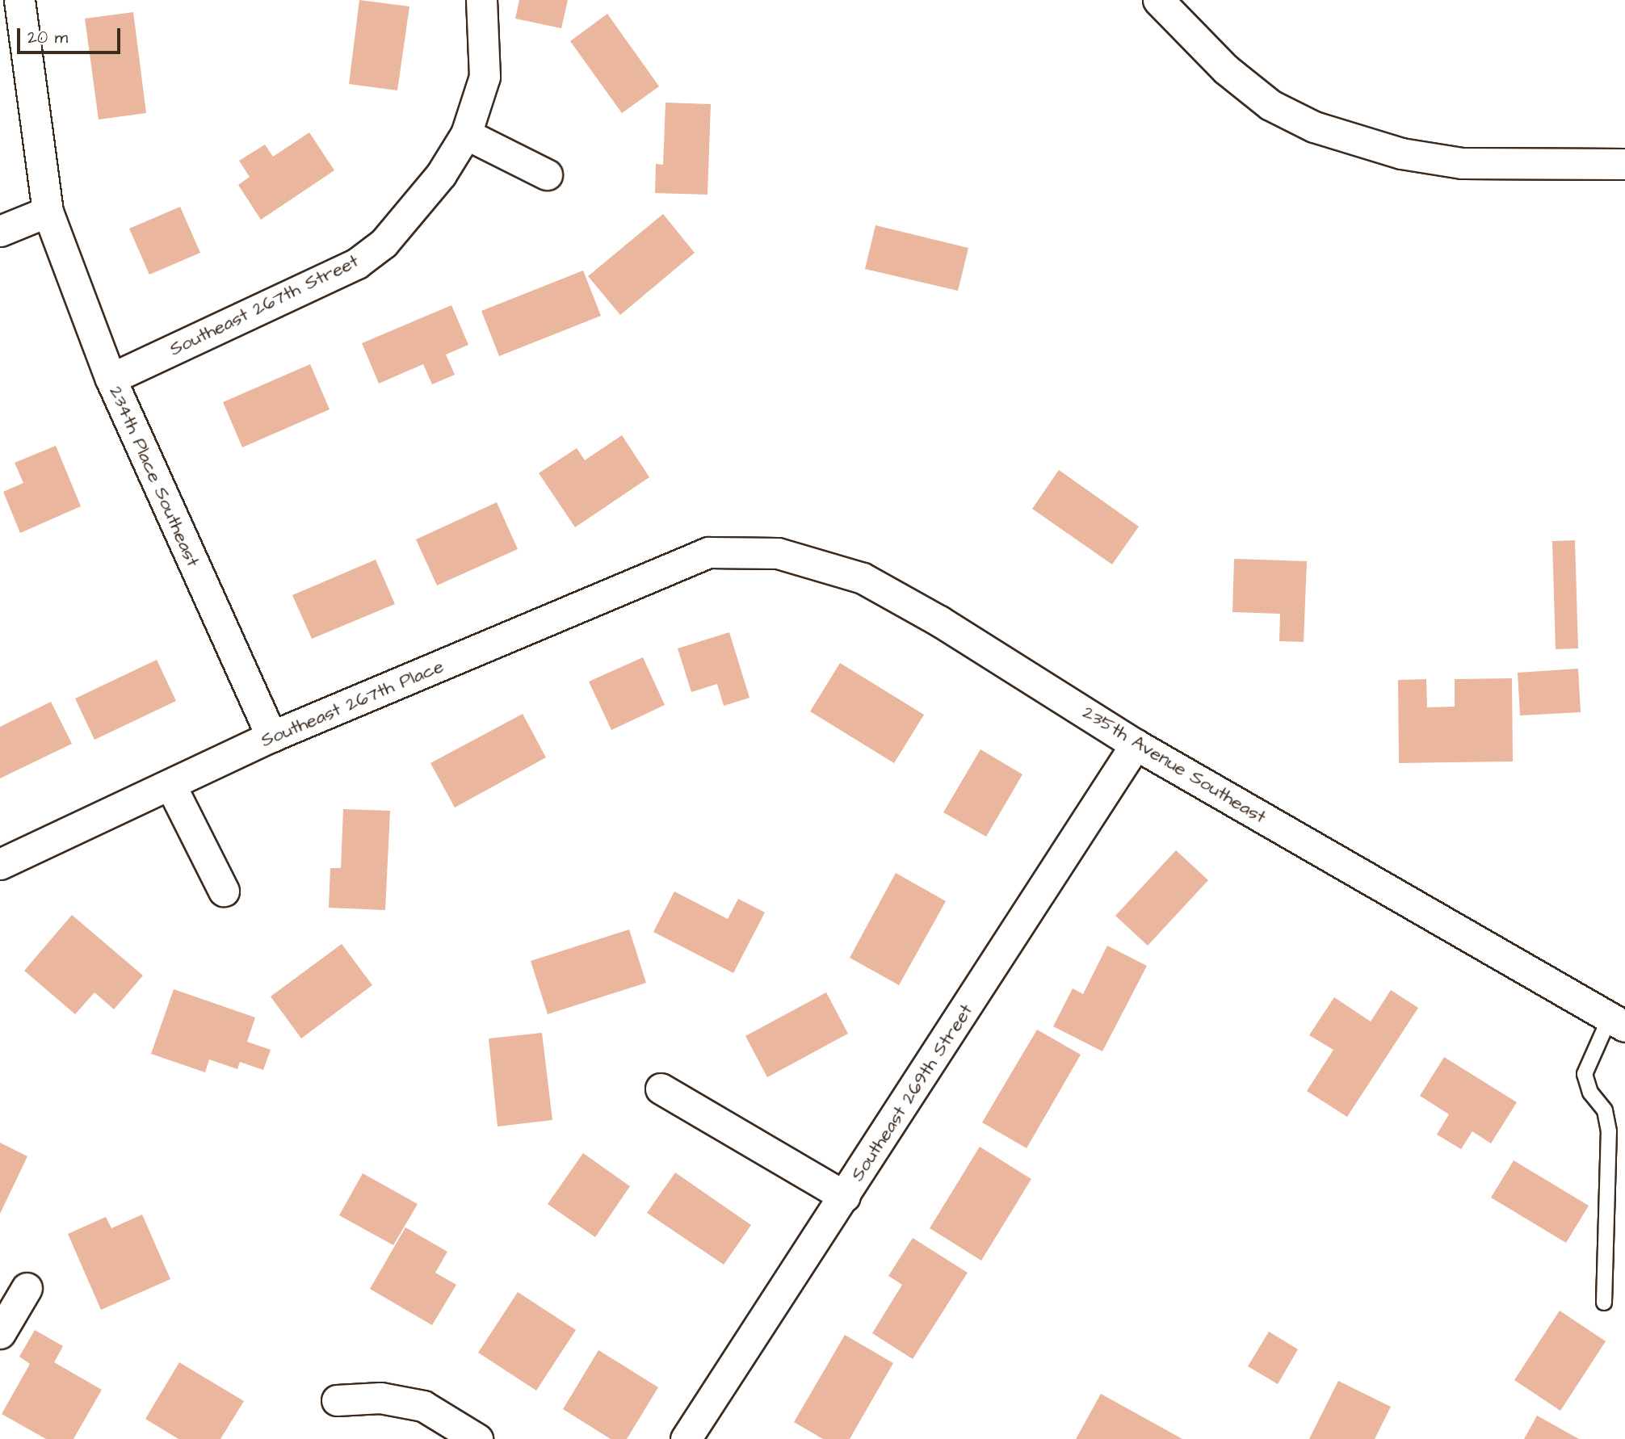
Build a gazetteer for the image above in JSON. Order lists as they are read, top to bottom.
{
  "streets": {
    "street": [
      "Southeast 267th Street",
      "234th Place Southeast",
      "Southeast 267th Place",
      "235th Avenue Southeast",
      "Southeast 269th Street"
    ]
  },
  "crossings": [
    ["Southeast 267th Street", "234th Place Southeast"],
    ["234th Place Southeast", "Southeast 267th Place"],
    ["Southeast 267th Place", "235th Avenue Southeast"],
    ["235th Avenue Southeast", "Southeast 269th Street"]
  ],
  "scale_bar": "20 m"
}
